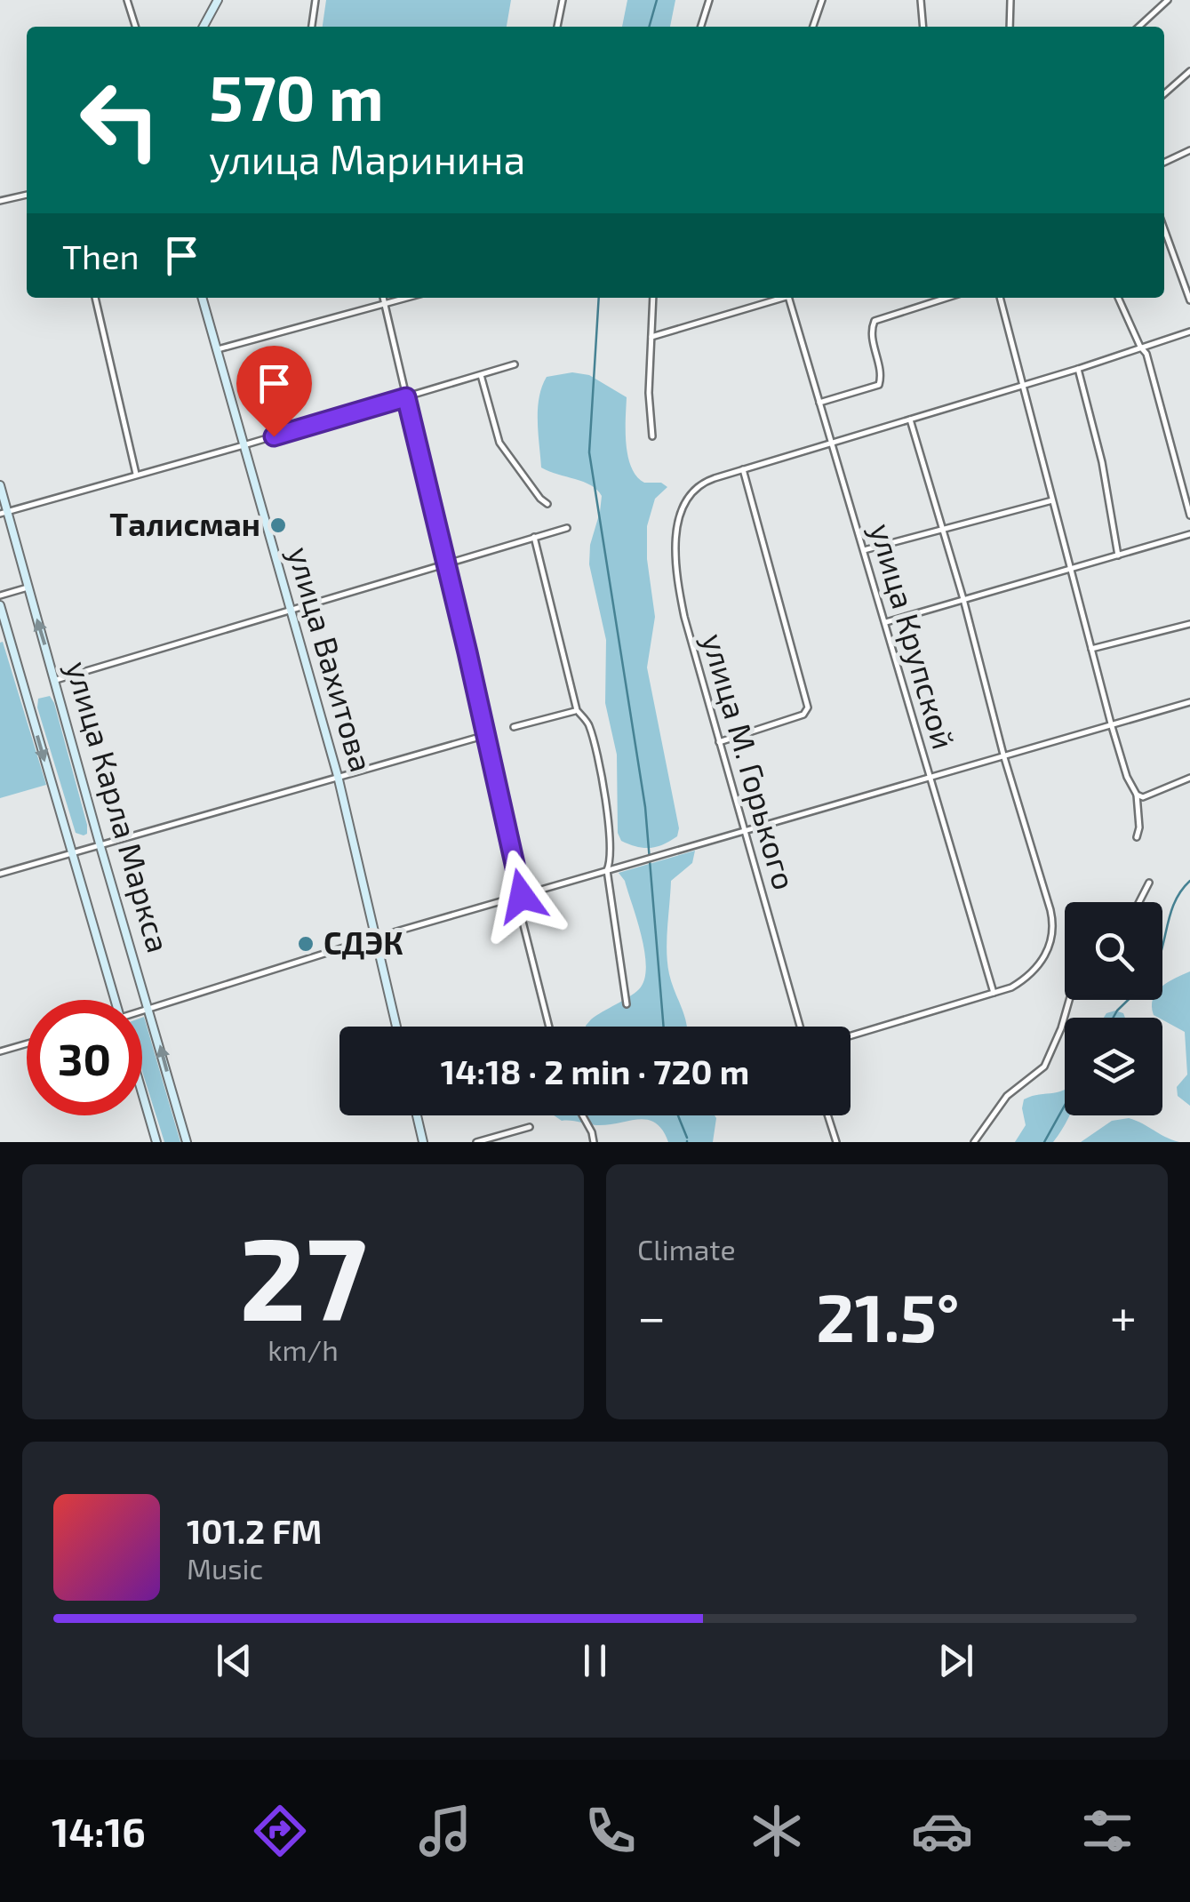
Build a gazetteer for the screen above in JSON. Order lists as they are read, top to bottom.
{
  "streets": {
    "main road": ["улица Вахитова", "улица Карла Маркса"],
    "street": ["улица Крупской", "улица М. Горького"]
  },
  "places": ["Талисман", "СДЭК"],
  "page": {
    "turn": ["570 m", "улица Маринина"],
    "then": "Then",
    "limit": "30",
    "trip": "14:18 · 2 min · 720 m",
    "tile": [
      ["27", "km/h"],
      "Climate"
    ],
    "heat": ["−", "21.5°", "+"],
    "song": ["101.2 FM", "Music"],
    "tabs": "14:16"
  }
}
